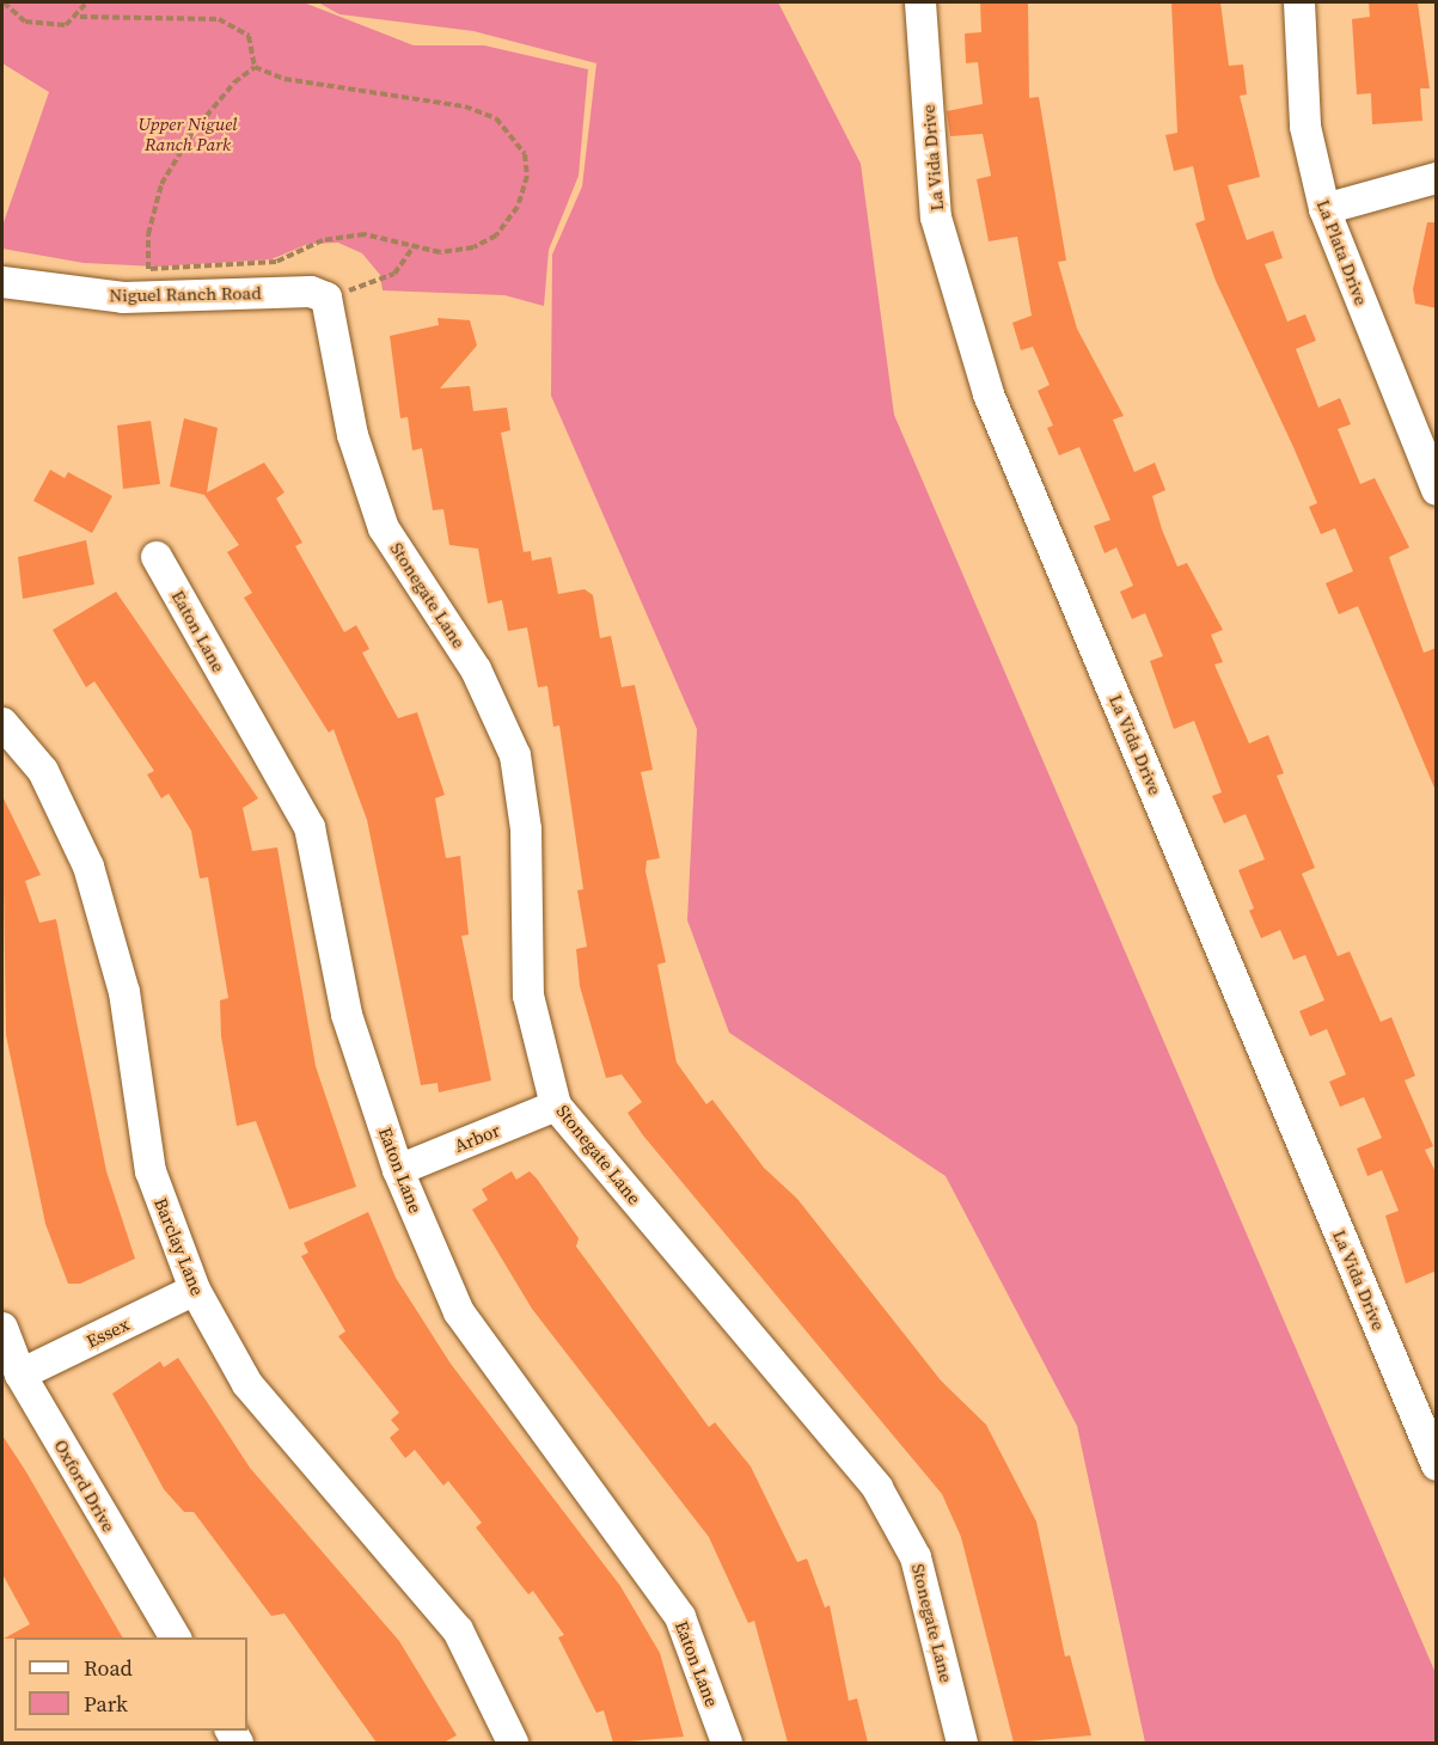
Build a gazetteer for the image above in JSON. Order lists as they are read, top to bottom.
{
  "streets": {
    "street": [
      "La Vida Drive",
      "La Plata Drive",
      "Niguel Ranch Road",
      "Stonegate Lane",
      "Eaton Lane",
      "Arbor",
      "Barclay Lane",
      "Essex",
      "Oxford Drive"
    ]
  },
  "crossings": [
    ["Niguel Ranch Road", "Stonegate Lane"],
    ["Stonegate Lane", "Arbor"],
    ["Eaton Lane", "Arbor"],
    ["Barclay Lane", "Essex"],
    ["Essex", "Oxford Drive"]
  ],
  "parks": ["Upper Niguel Ranch Park"],
  "legend": ["Road", "Park"]
}
